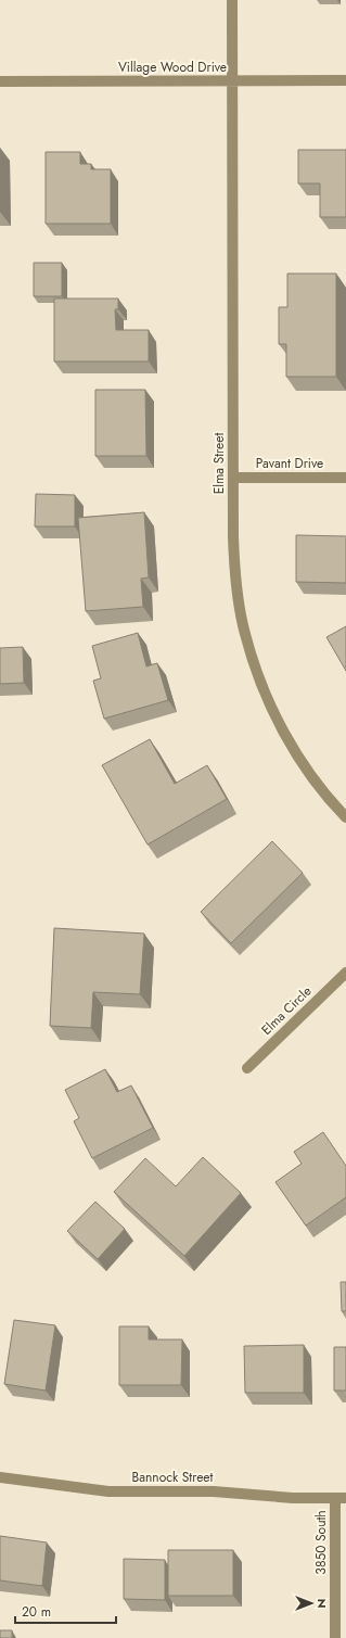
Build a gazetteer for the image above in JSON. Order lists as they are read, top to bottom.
{
  "streets": {
    "street": [
      "Village Wood Drive",
      "Elma Street",
      "Pavant Drive",
      "Elma Circle",
      "Bannock Street",
      "3850 South"
    ]
  },
  "crossings": [
    ["Village Wood Drive", "Elma Street"],
    ["Elma Street", "Pavant Drive"],
    ["Bannock Street", "3850 South"]
  ],
  "scale_bar": "20 m",
  "north": "right"
}
